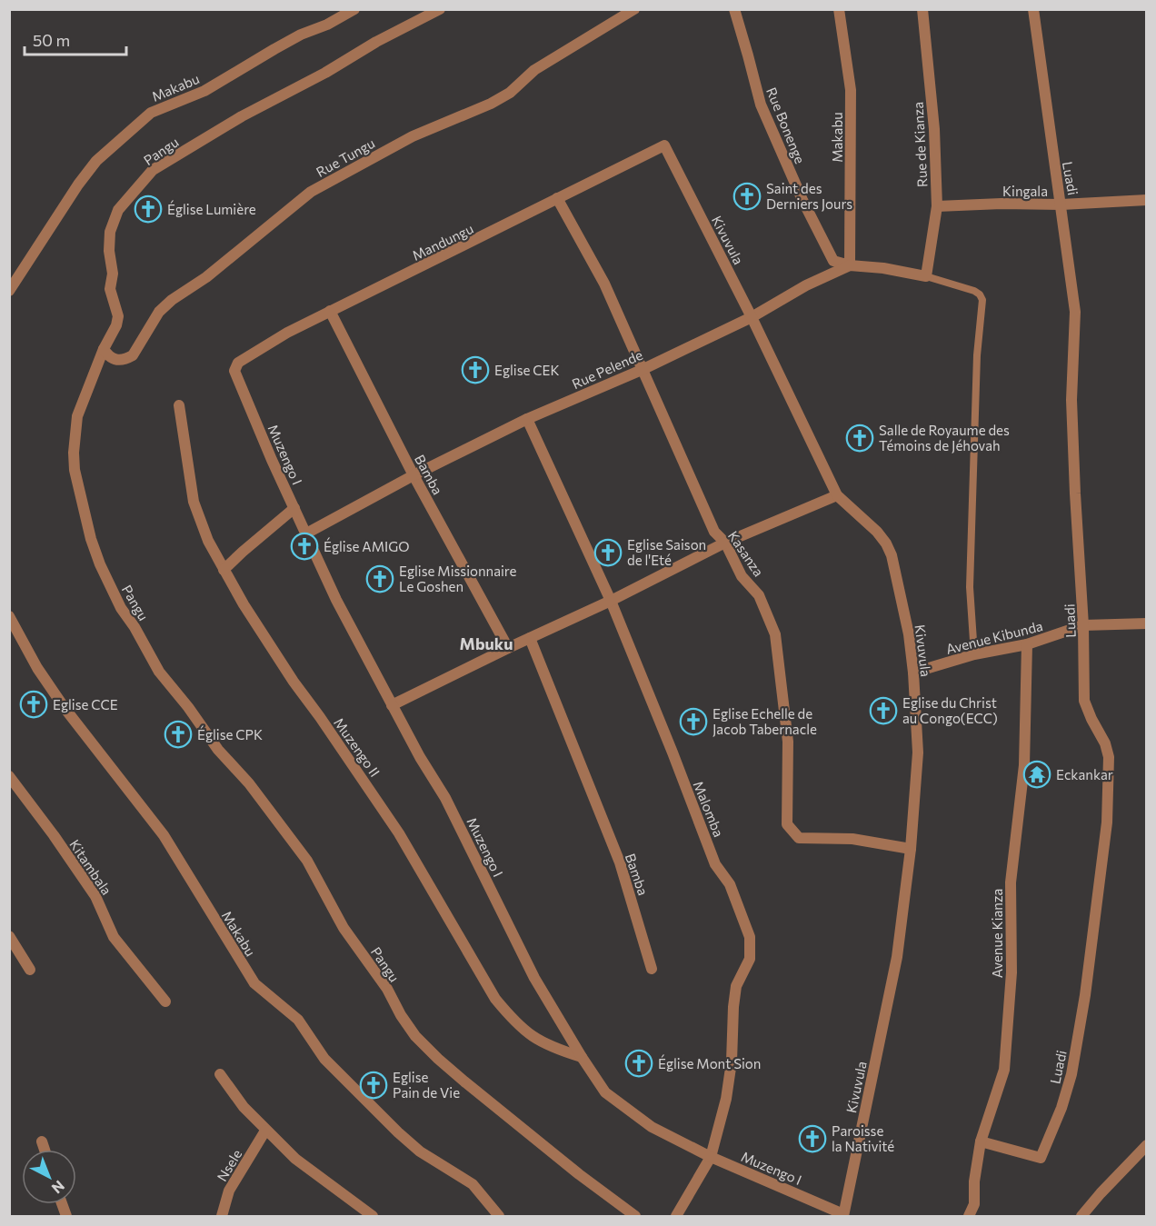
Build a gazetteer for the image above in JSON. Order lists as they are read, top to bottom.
{
  "streets": {
    "street": [
      "Makabu",
      "Rue Bonenge",
      "Rue de Kianza",
      "Pangu",
      "Rue Tungu",
      "Luadi",
      "Kingala",
      "Kivuvula",
      "Mandungu",
      "Rue Pelende",
      "Muzengo I",
      "Bamba",
      "Kasanza",
      "Avenue Kibunda",
      "Muzengo II",
      "Malomba",
      "Kitambala",
      "Avenue Kianza",
      "Nsele"
    ]
  },
  "crossings": [
    ["Makabu", "Rue Bonenge"],
    ["Makabu", "Rue Pelende"],
    ["Rue Bonenge", "Rue Pelende"],
    ["Rue de Kianza", "Kingala"],
    ["Rue de Kianza", "Rue Pelende"],
    ["Pangu", "Rue Tungu"],
    ["Luadi", "Kingala"],
    ["Luadi", "Avenue Kibunda"],
    ["Luadi", "Avenue Kianza"],
    ["Kivuvula", "Mandungu"],
    ["Kivuvula", "Rue Pelende"],
    ["Kivuvula", "Muzengo I"],
    ["Kivuvula", "Kasanza"],
    ["Kivuvula", "Avenue Kibunda"],
    ["Mandungu", "Muzengo I"],
    ["Mandungu", "Bamba"],
    ["Mandungu", "Kasanza"],
    ["Rue Pelende", "Muzengo I"],
    ["Rue Pelende", "Bamba"],
    ["Rue Pelende", "Kasanza"],
    ["Rue Pelende", "Malomba"],
    ["Muzengo I", "Muzengo II"],
    ["Muzengo I", "Malomba"],
    ["Avenue Kibunda", "Avenue Kianza"]
  ],
  "districts": ["Mbuku"],
  "places": {
    "church": [
      "Saint des Derniers Jours",
      "Église Lumière",
      "Eglise CEK",
      "Salle de Royaume des Témoins de Jéhovah",
      "Église AMIGO",
      "Eglise Saison de l'Eté",
      "Eglise Missionnaire Le Goshen",
      "Eglise CCE",
      "Eglise du Christ au Congo(ECC)",
      "Eglise Echelle de Jacob Tabernacle",
      "Église CPK",
      "Église Mont Sion",
      "Eglise Pain de Vie",
      "Paroisse la Nativité"
    ],
    "temple": ["Eckankar"]
  },
  "scale_bar": "50 m",
  "north": "bottom right"
}
